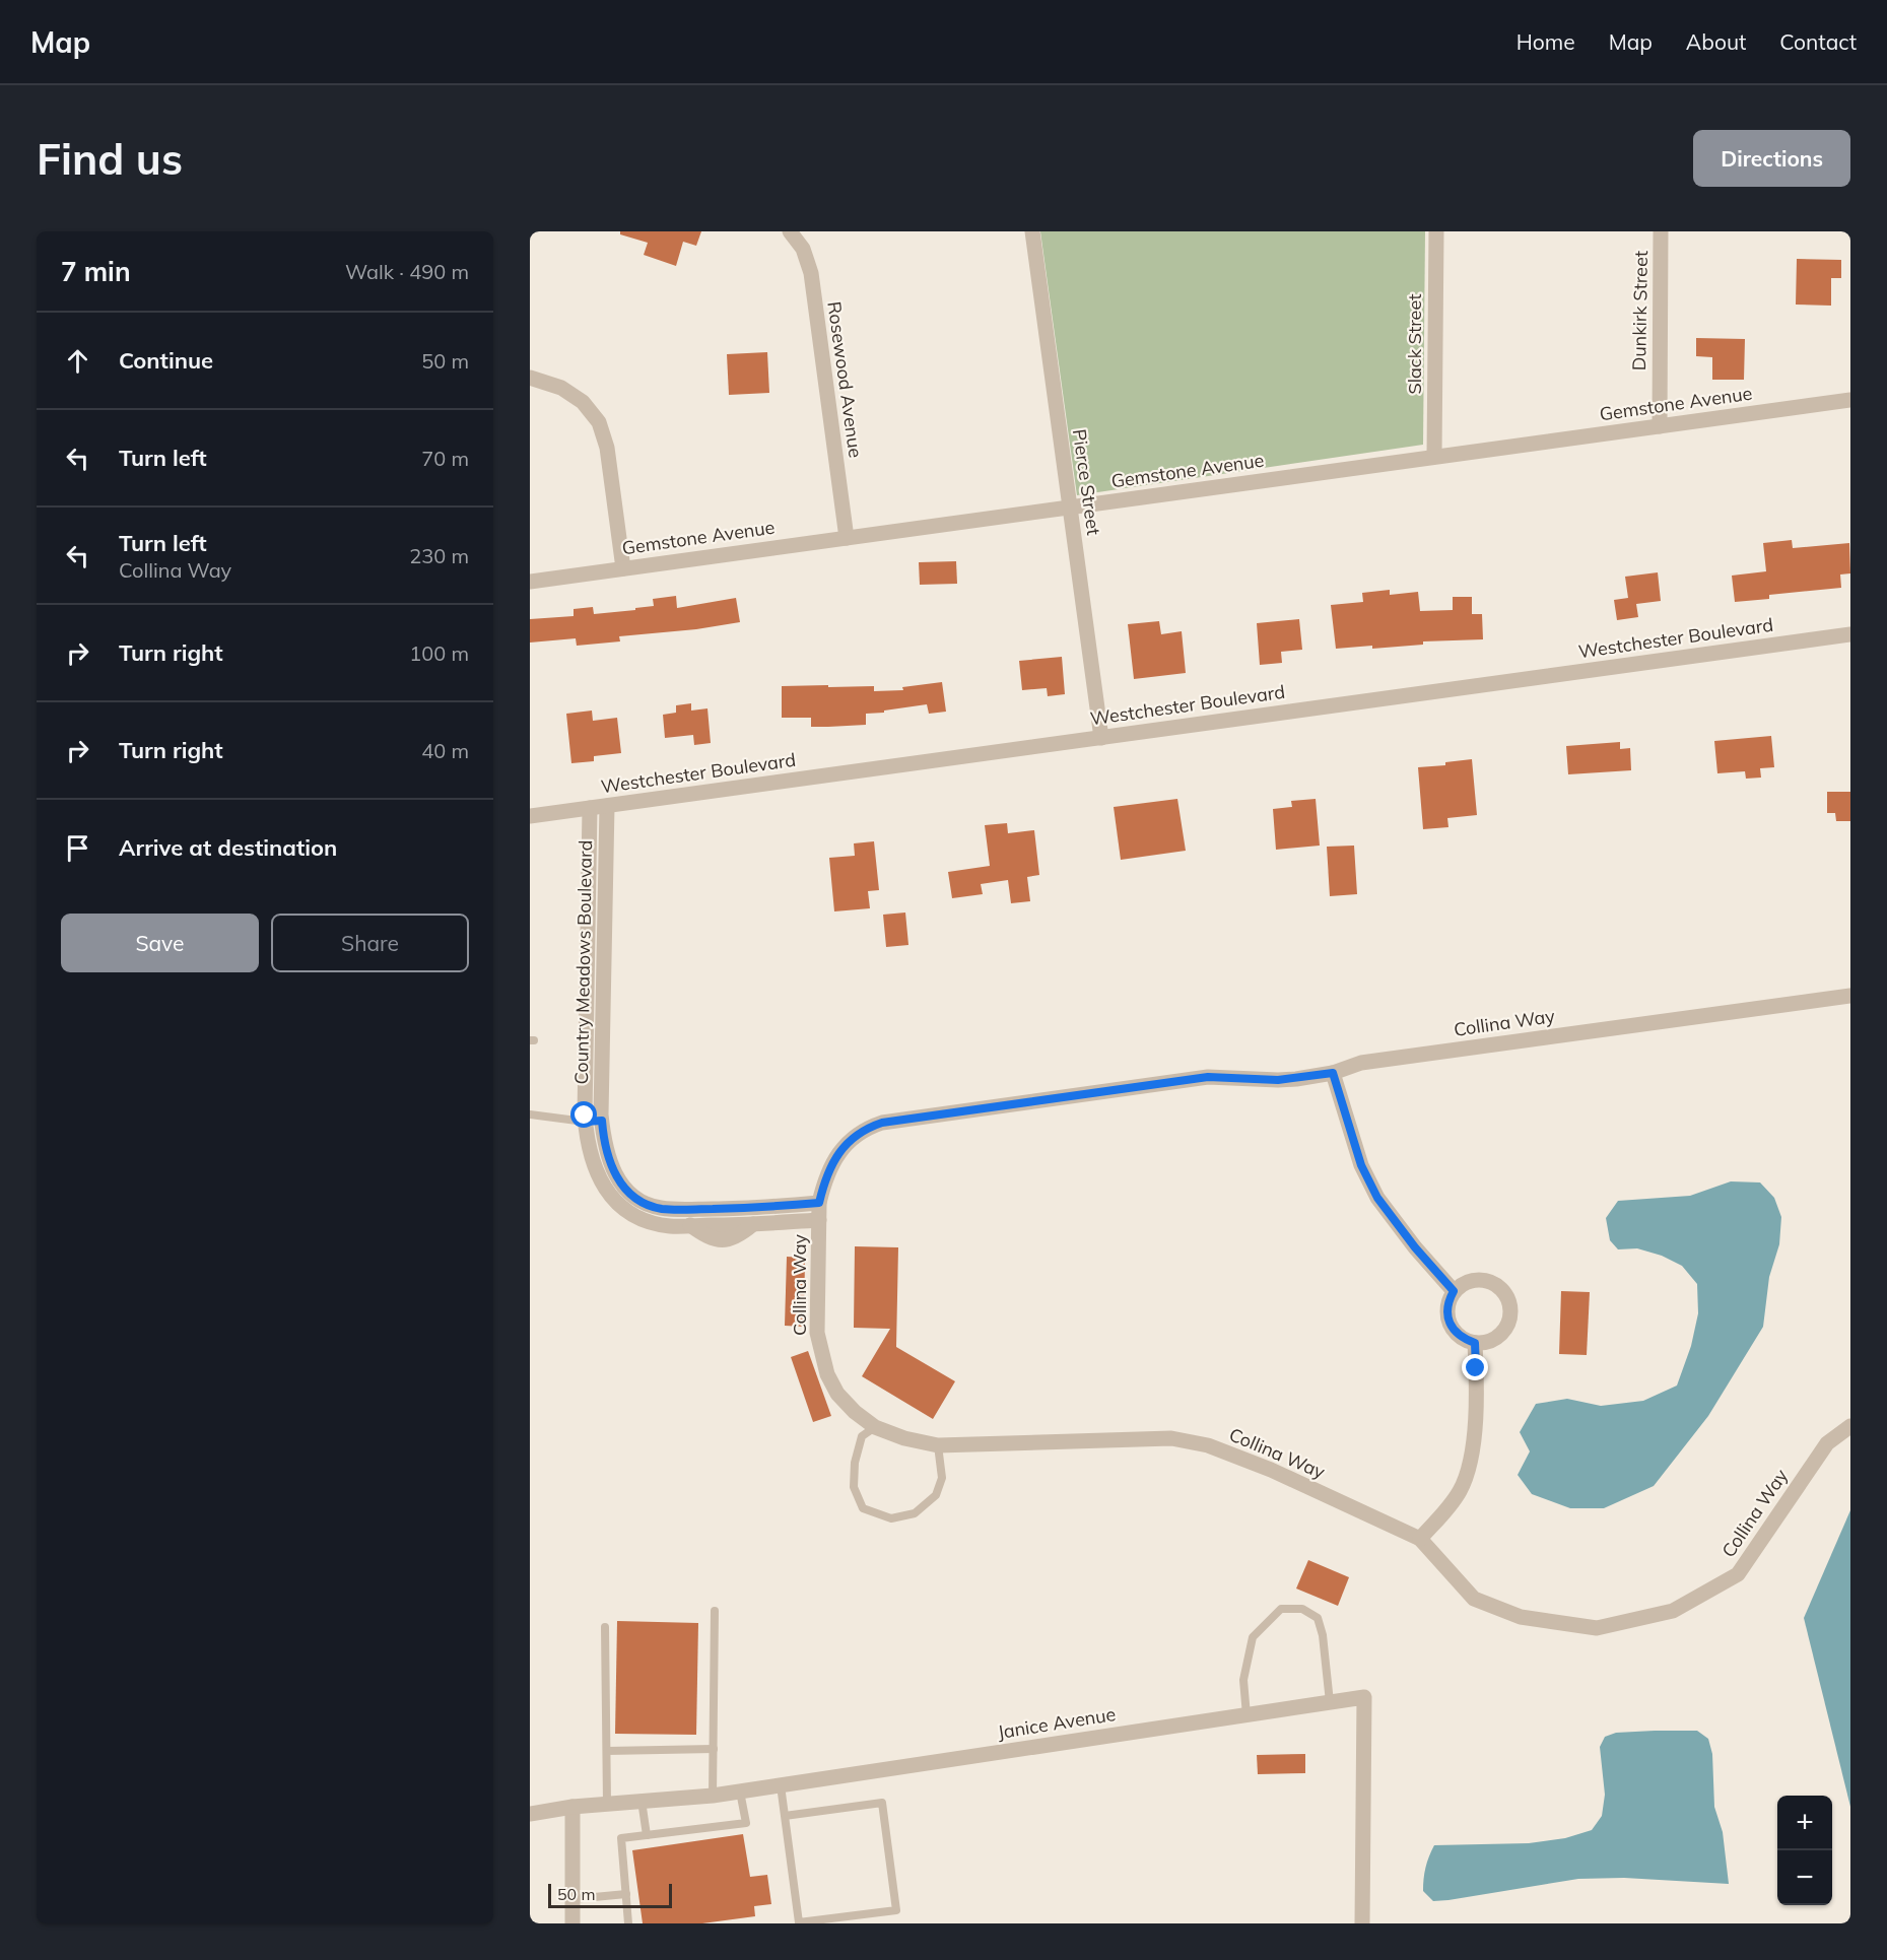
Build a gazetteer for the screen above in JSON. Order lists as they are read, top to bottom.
{
  "streets": {
    "street": [
      "Dunkirk Street",
      "Slack Street",
      "Rosewood Avenue",
      "Gemstone Avenue",
      "Pierce Street",
      "Westchester Boulevard",
      "Country Meadows Boulevard",
      "Collina Way",
      "Janice Avenue"
    ]
  },
  "crossings": [
    ["Dunkirk Street", "Gemstone Avenue"],
    ["Slack Street", "Gemstone Avenue"],
    ["Rosewood Avenue", "Gemstone Avenue"],
    ["Gemstone Avenue", "Pierce Street"],
    ["Pierce Street", "Westchester Boulevard"],
    ["Westchester Boulevard", "Country Meadows Boulevard"],
    ["Country Meadows Boulevard", "Collina Way"]
  ],
  "scale_bar": "50 m",
  "page": {
    "header": "Map",
    "nav": [
      "Home",
      "Map",
      "About",
      "Contact"
    ],
    "buttons": [
      "Directions",
      ["Save", "Share"]
    ],
    "title": "Find us",
    "heading": ["7 min", "Walk · 490 m"],
    "list": [
      ["Continue", "50 m"],
      ["Turn left", "70 m"],
      ["Turn left", "Collina Way", "230 m"],
      ["Turn right", "100 m"],
      ["Turn right", "40 m"],
      "Arrive at destination"
    ],
    "map_buttons": ["+", "−"],
    "scale": "50 m"
  }
}
